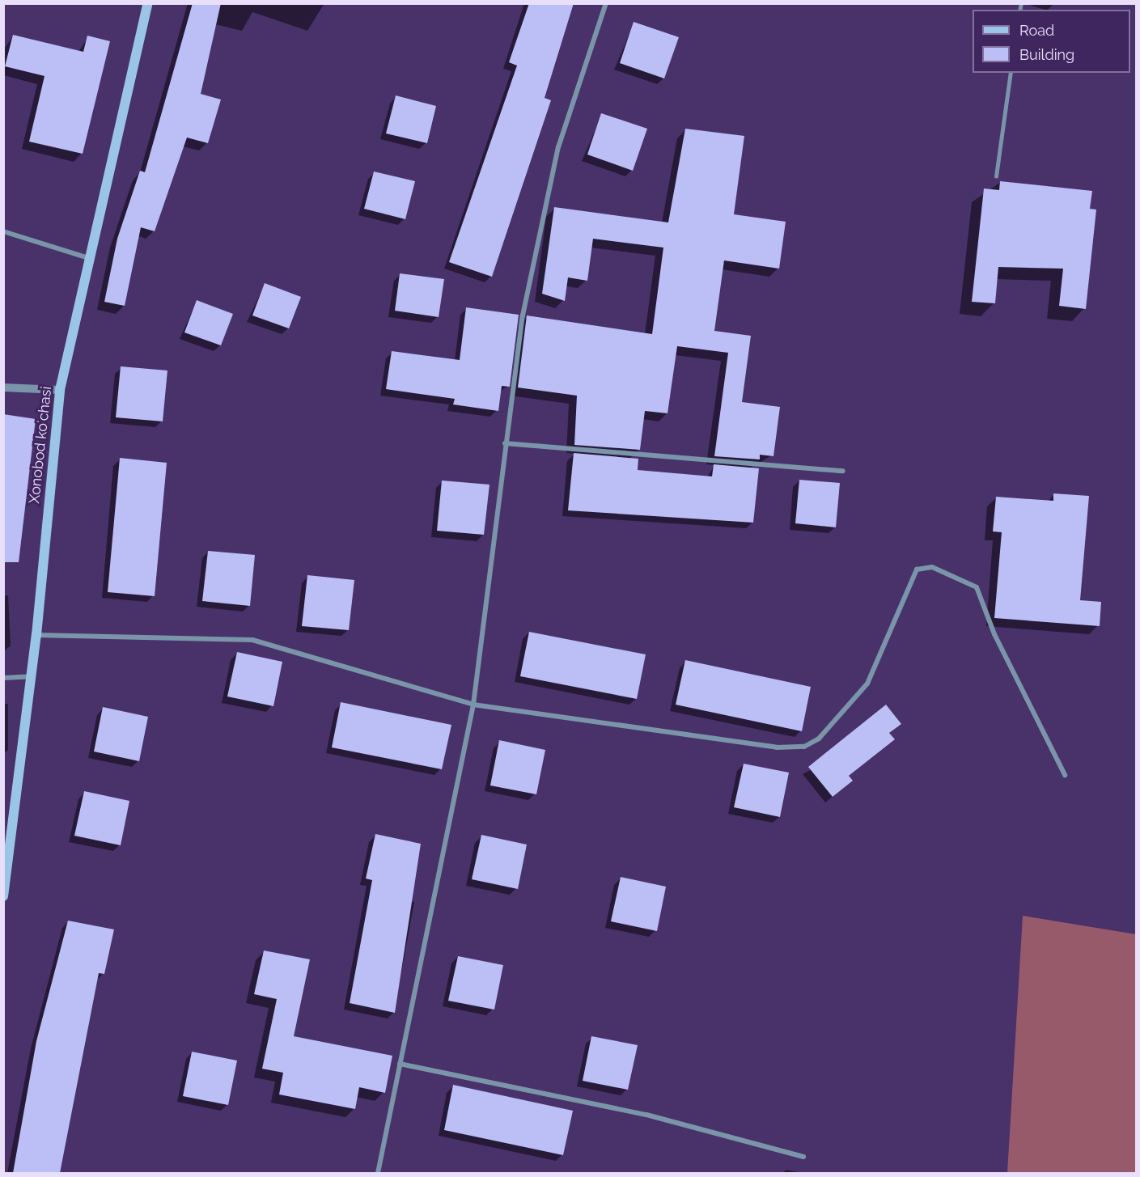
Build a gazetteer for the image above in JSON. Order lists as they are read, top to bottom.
{
  "streets": {
    "main road": ["Xonobod koʻchasi"]
  },
  "legend": ["Road", "Building"]
}
